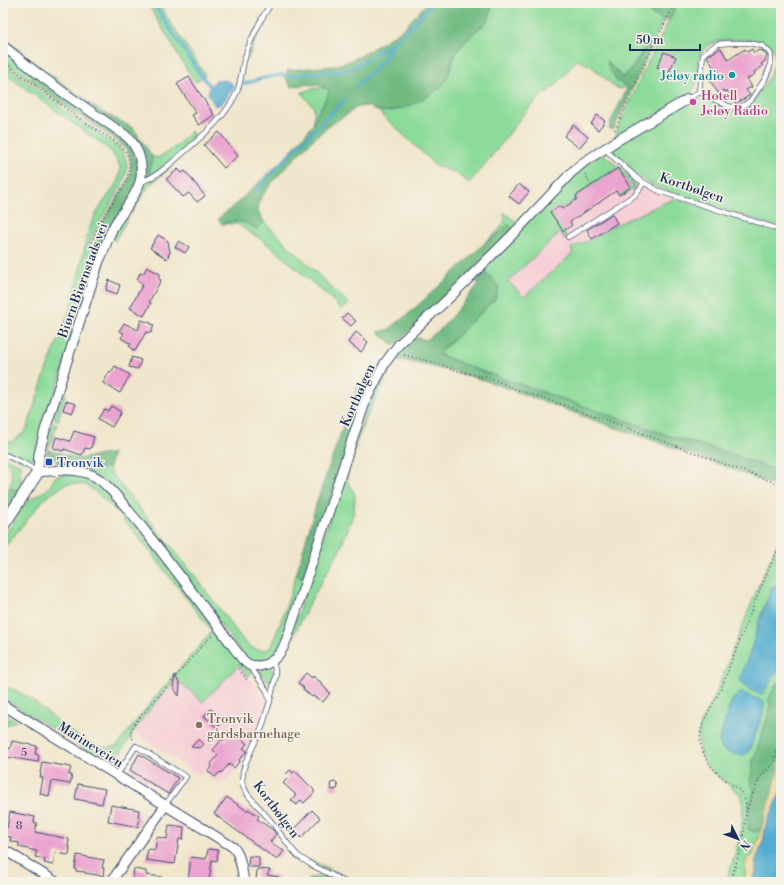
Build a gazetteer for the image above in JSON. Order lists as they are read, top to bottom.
{
  "streets": {
    "street": ["Kortbølgen", "Biørn Biørnstads vei", "Marineveien"]
  },
  "places": {
    "other": ["Jeløy radio", "Hotell Jeløy Radio", "Tronvik gårdsbarnehage"],
    "transit": ["Tronvik"]
  },
  "house_numbers": ["5", "8"],
  "scale_bar": "50 m",
  "north": "bottom right"
}
